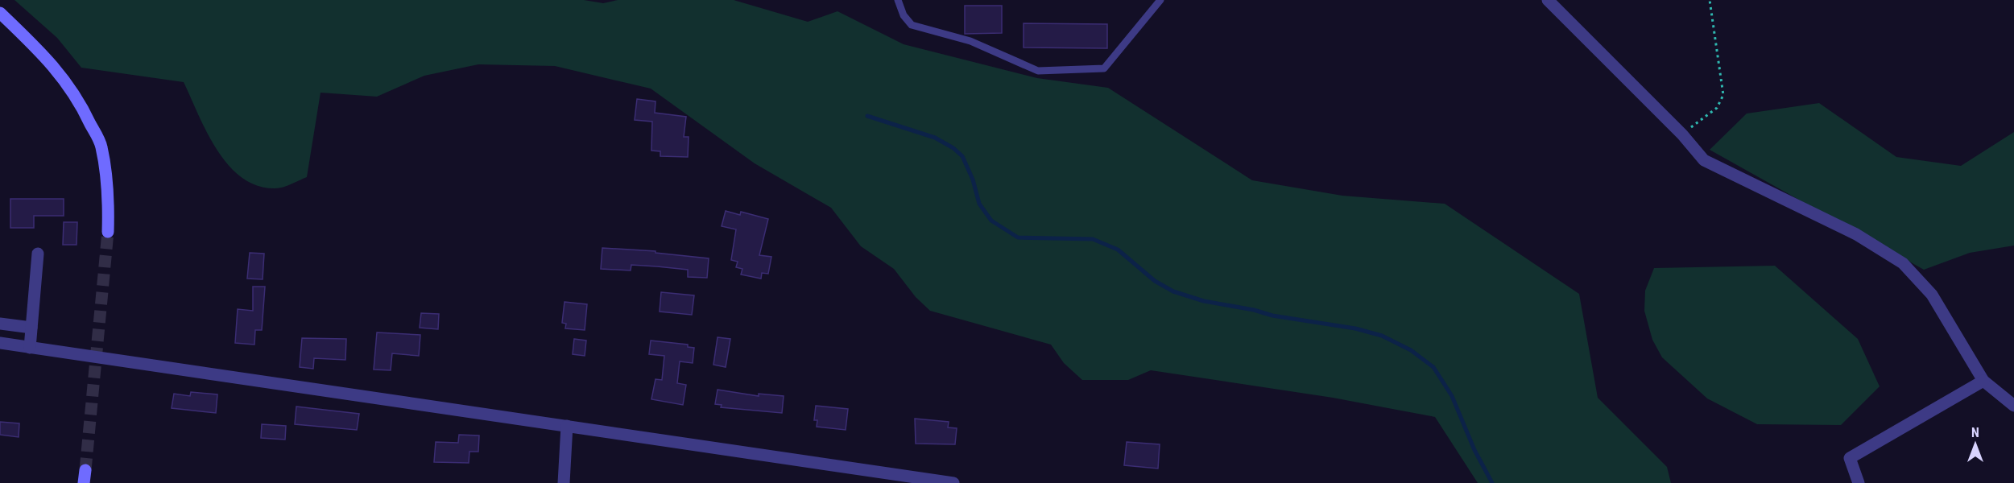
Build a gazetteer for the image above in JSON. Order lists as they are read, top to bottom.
{
  "north": "top"
}
